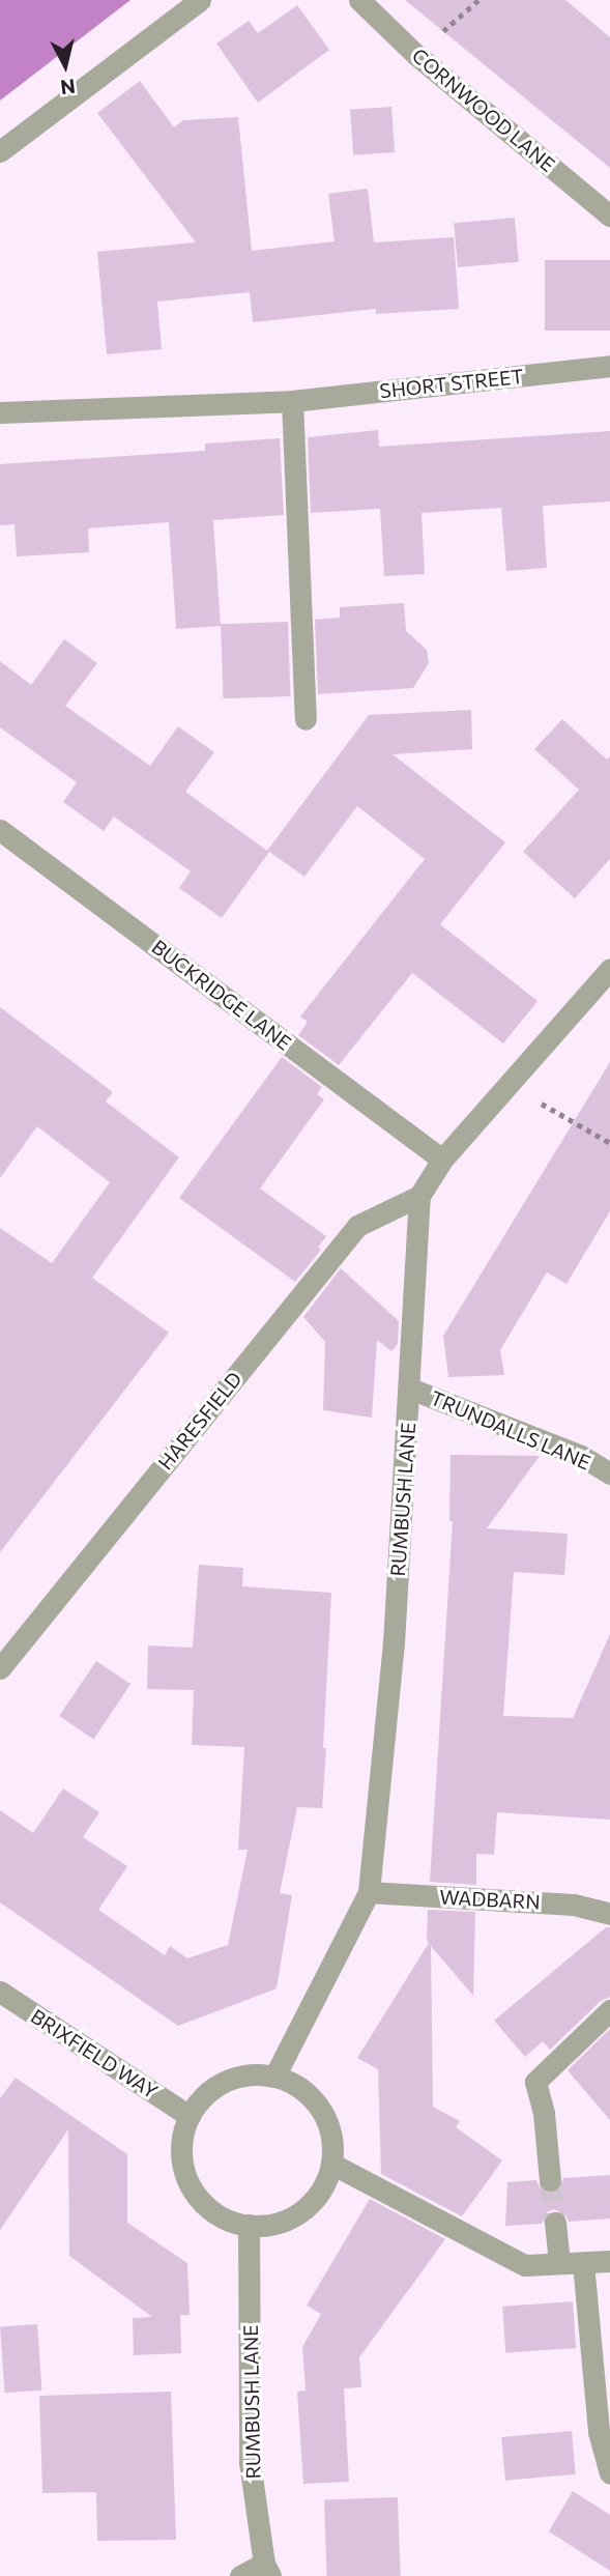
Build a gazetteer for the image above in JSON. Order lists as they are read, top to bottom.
{
  "streets": {
    "street": [
      "CORNWOOD LANE",
      "SHORT STREET",
      "BUCKRIDGE LANE",
      "HARESFIELD",
      "TRUNDALLS LANE",
      "RUMBUSH LANE",
      "WADBARN",
      "BRIXFIELD WAY"
    ]
  },
  "crossings": [
    ["BUCKRIDGE LANE", "RUMBUSH LANE"],
    ["HARESFIELD", "RUMBUSH LANE"],
    ["TRUNDALLS LANE", "RUMBUSH LANE"],
    ["RUMBUSH LANE", "WADBARN"],
    ["RUMBUSH LANE", "BRIXFIELD WAY"]
  ],
  "north": "bottom"
}
